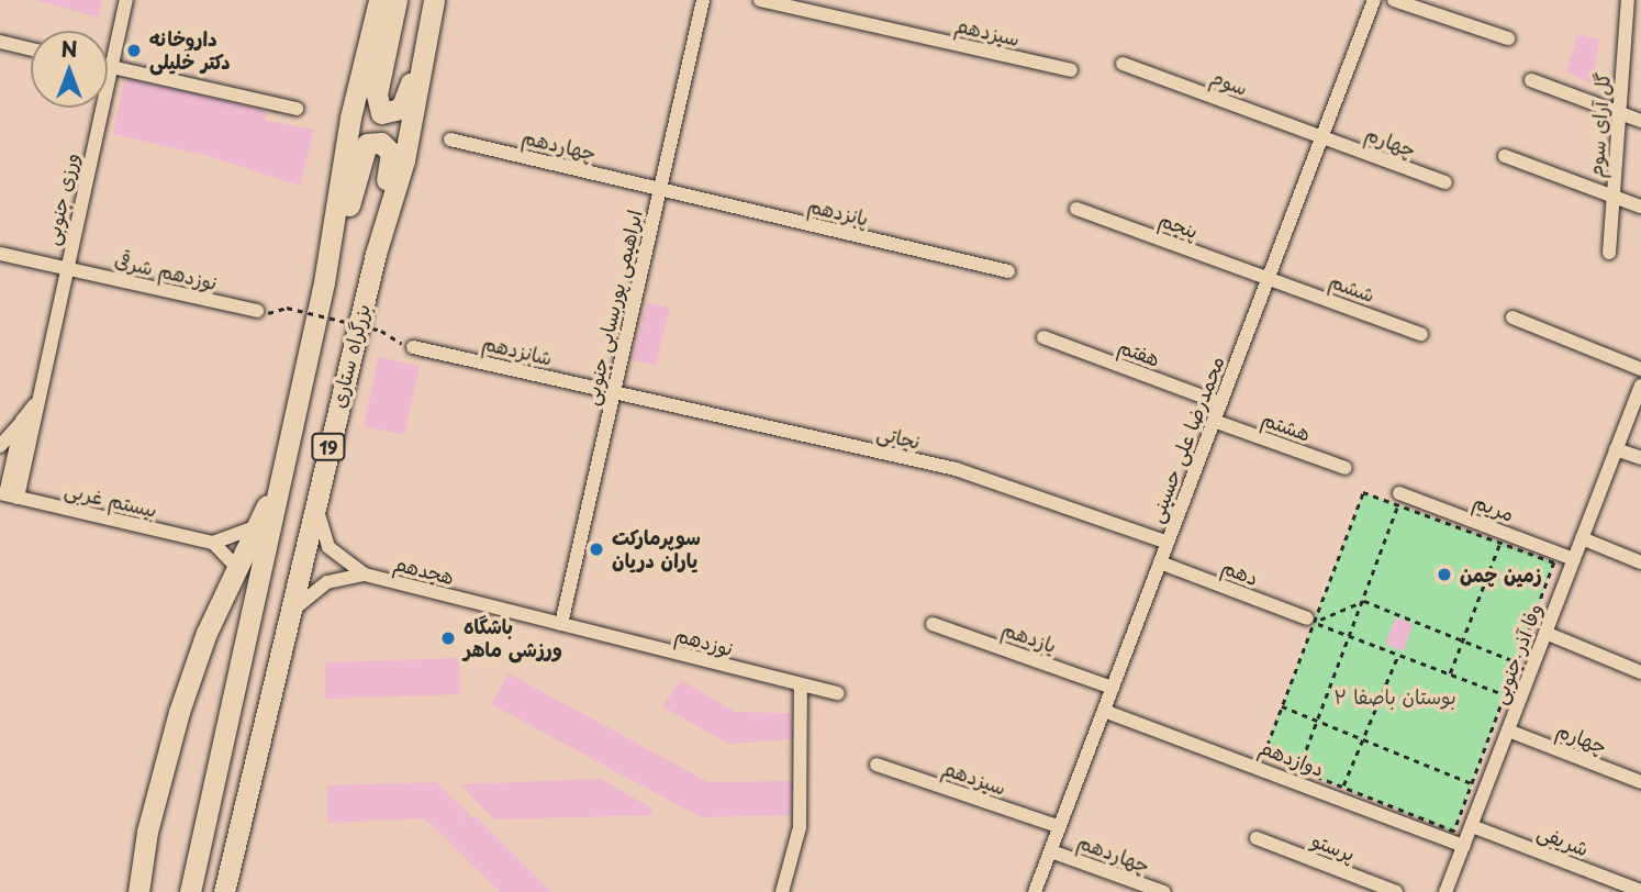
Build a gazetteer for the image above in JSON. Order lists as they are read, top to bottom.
{
  "streets": {
    "highway": ["بزرگراه ستاری", "19"],
    "street": [
      "سیزدهم",
      "سوم",
      "گل آرای سوم",
      "چهارم",
      "چهاردهم",
      "ورزی جنوبی",
      "پانزدهم",
      "پنجم",
      "نوزدهم شرقی",
      "ششم",
      "ابراهیمی پوربسابی جنوبی",
      "شانزدهم",
      "هفتم",
      "هشتم",
      "نجاتی",
      "محمدرضا علی حسینی",
      "بیستم غربی",
      "مریم",
      "هجدهم",
      "دهم",
      "یازدهم",
      "نوزدهم",
      "وفا آذر جنوبی",
      "دوازدهم",
      "شریفی",
      "پرستو"
    ]
  },
  "crossings": [
    ["سیزدهم", "محمدرضا علی حسینی"],
    ["سوم", "چهارم"],
    ["سوم", "محمدرضا علی حسینی"],
    ["چهارم", "محمدرضا علی حسینی"],
    ["چهارم", "وفا آذر جنوبی"],
    ["چهاردهم", "پانزدهم"],
    ["چهاردهم", "ابراهیمی پوربسابی جنوبی"],
    ["چهاردهم", "محمدرضا علی حسینی"],
    ["ورزی جنوبی", "نوزدهم شرقی"],
    ["ورزی جنوبی", "بیستم غربی"],
    ["پانزدهم", "ابراهیمی پوربسابی جنوبی"],
    ["پنجم", "ششم"],
    ["پنجم", "محمدرضا علی حسینی"],
    ["ششم", "محمدرضا علی حسینی"],
    ["ابراهیمی پوربسابی جنوبی", "شانزدهم"],
    ["ابراهیمی پوربسابی جنوبی", "نجاتی"],
    ["ابراهیمی پوربسابی جنوبی", "هجدهم"],
    ["ابراهیمی پوربسابی جنوبی", "نوزدهم"],
    ["شانزدهم", "نجاتی"],
    ["هفتم", "محمدرضا علی حسینی"],
    ["بزرگراه ستاری", "هجدهم"],
    ["هشتم", "محمدرضا علی حسینی"],
    ["نجاتی", "محمدرضا علی حسینی"],
    ["محمدرضا علی حسینی", "دهم"],
    ["محمدرضا علی حسینی", "یازدهم"],
    ["محمدرضا علی حسینی", "دوازدهم"],
    ["مریم", "وفا آذر جنوبی"],
    ["هجدهم", "نوزدهم"],
    ["وفا آذر جنوبی", "دوازدهم"],
    ["وفا آذر جنوبی", "شریفی"]
  ],
  "parks": ["بوستان باصفا ۲"],
  "places": [
    "داروخانه دکتر خلیلی",
    "سوپرمارکت یاران دریان",
    "زمین چمن",
    "باشگاه ورزشی ماهر"
  ],
  "north": "top"
}
